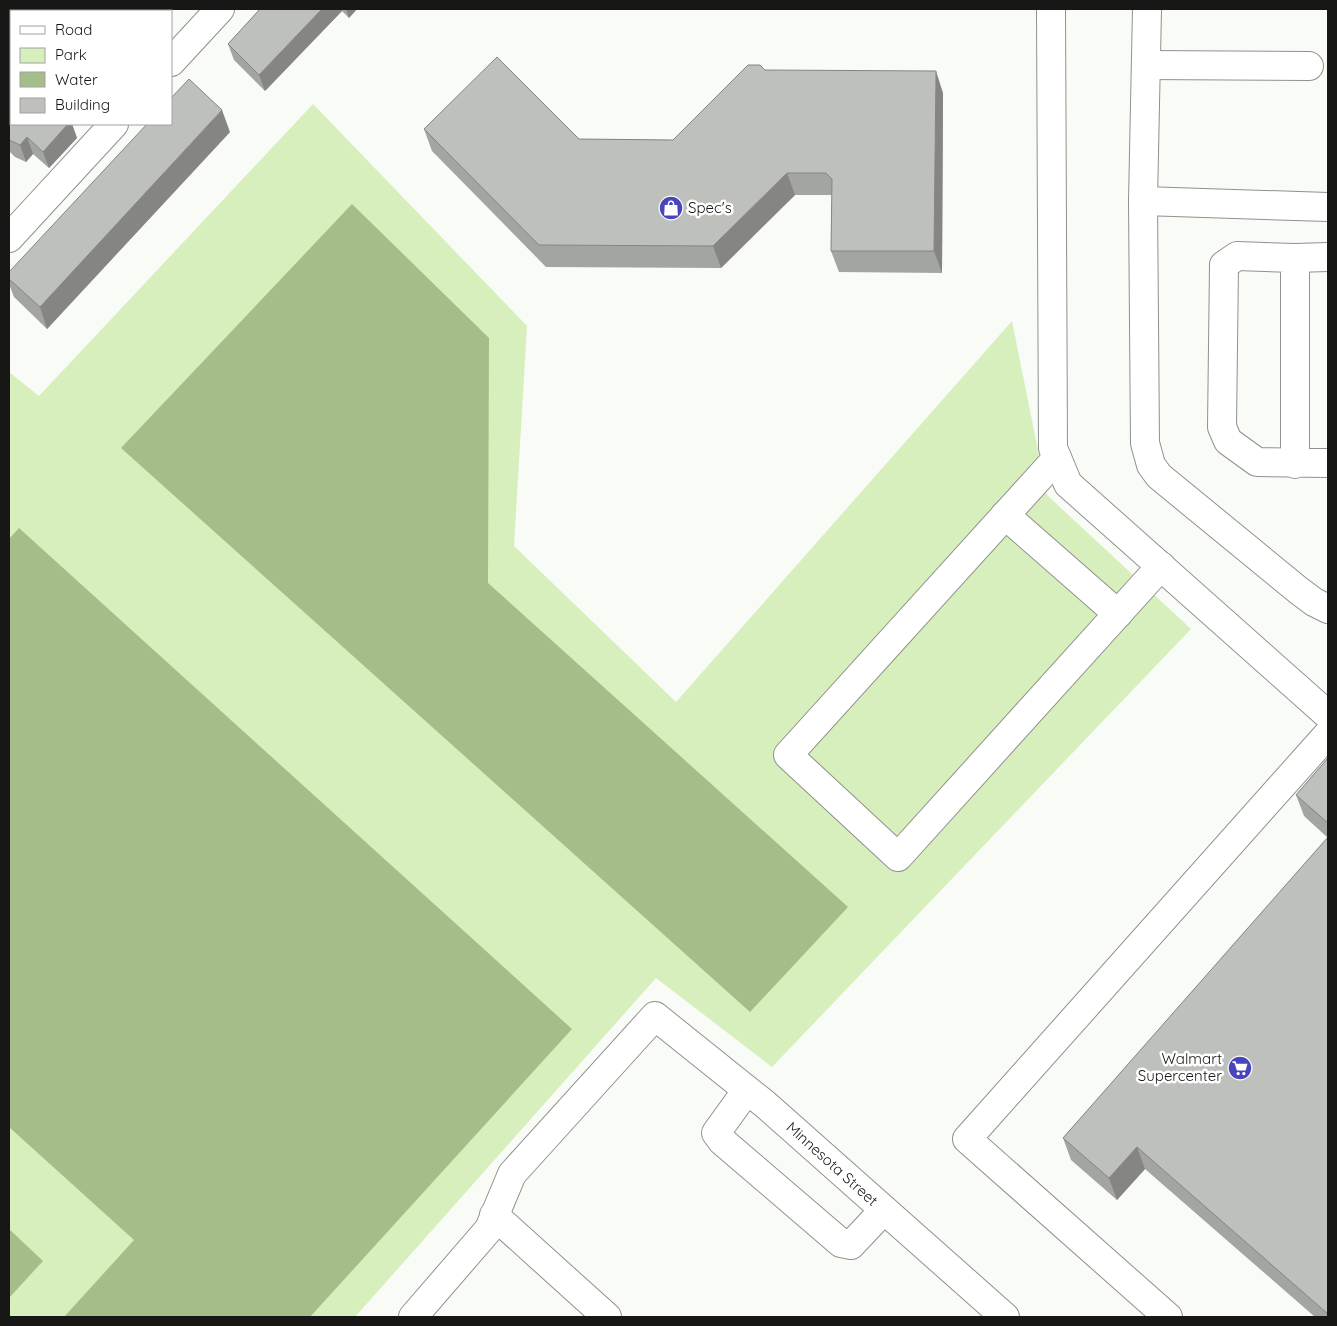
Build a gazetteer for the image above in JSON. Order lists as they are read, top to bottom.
{
  "streets": {
    "street": ["Minnesota Street"]
  },
  "places": {
    "shop": ["Spec's"],
    "supermarket": ["Walmart Supercenter"]
  },
  "legend": [
    "Road",
    "Park",
    "Water",
    "Building"
  ]
}
